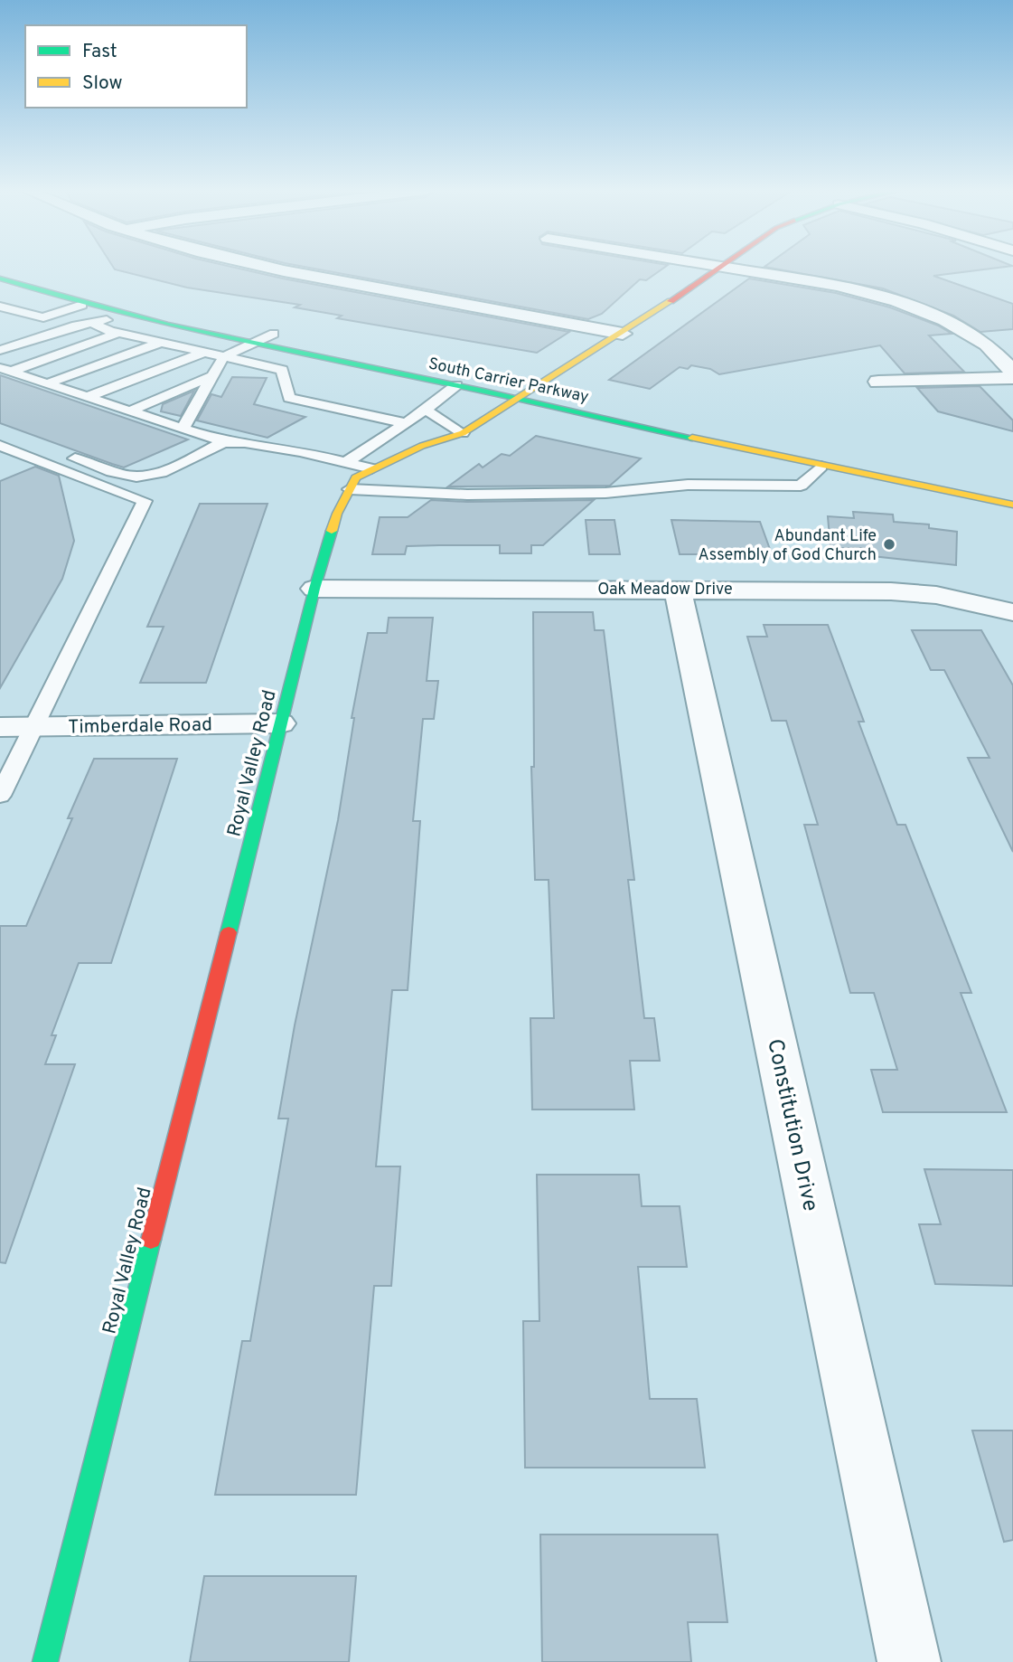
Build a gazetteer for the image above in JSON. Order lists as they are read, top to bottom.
{
  "streets": {
    "street": [
      "South Carrier Parkway",
      "Oak Meadow Drive",
      "Timberdale Road",
      "Royal Valley Road",
      "Constitution Drive"
    ]
  },
  "crossings": [
    ["South Carrier Parkway", "Royal Valley Road"],
    ["Oak Meadow Drive", "Royal Valley Road"],
    ["Oak Meadow Drive", "Constitution Drive"],
    ["Timberdale Road", "Royal Valley Road"]
  ],
  "places": ["Abundant Life Assembly of God Church"],
  "legend": ["Fast", "Slow"]
}
